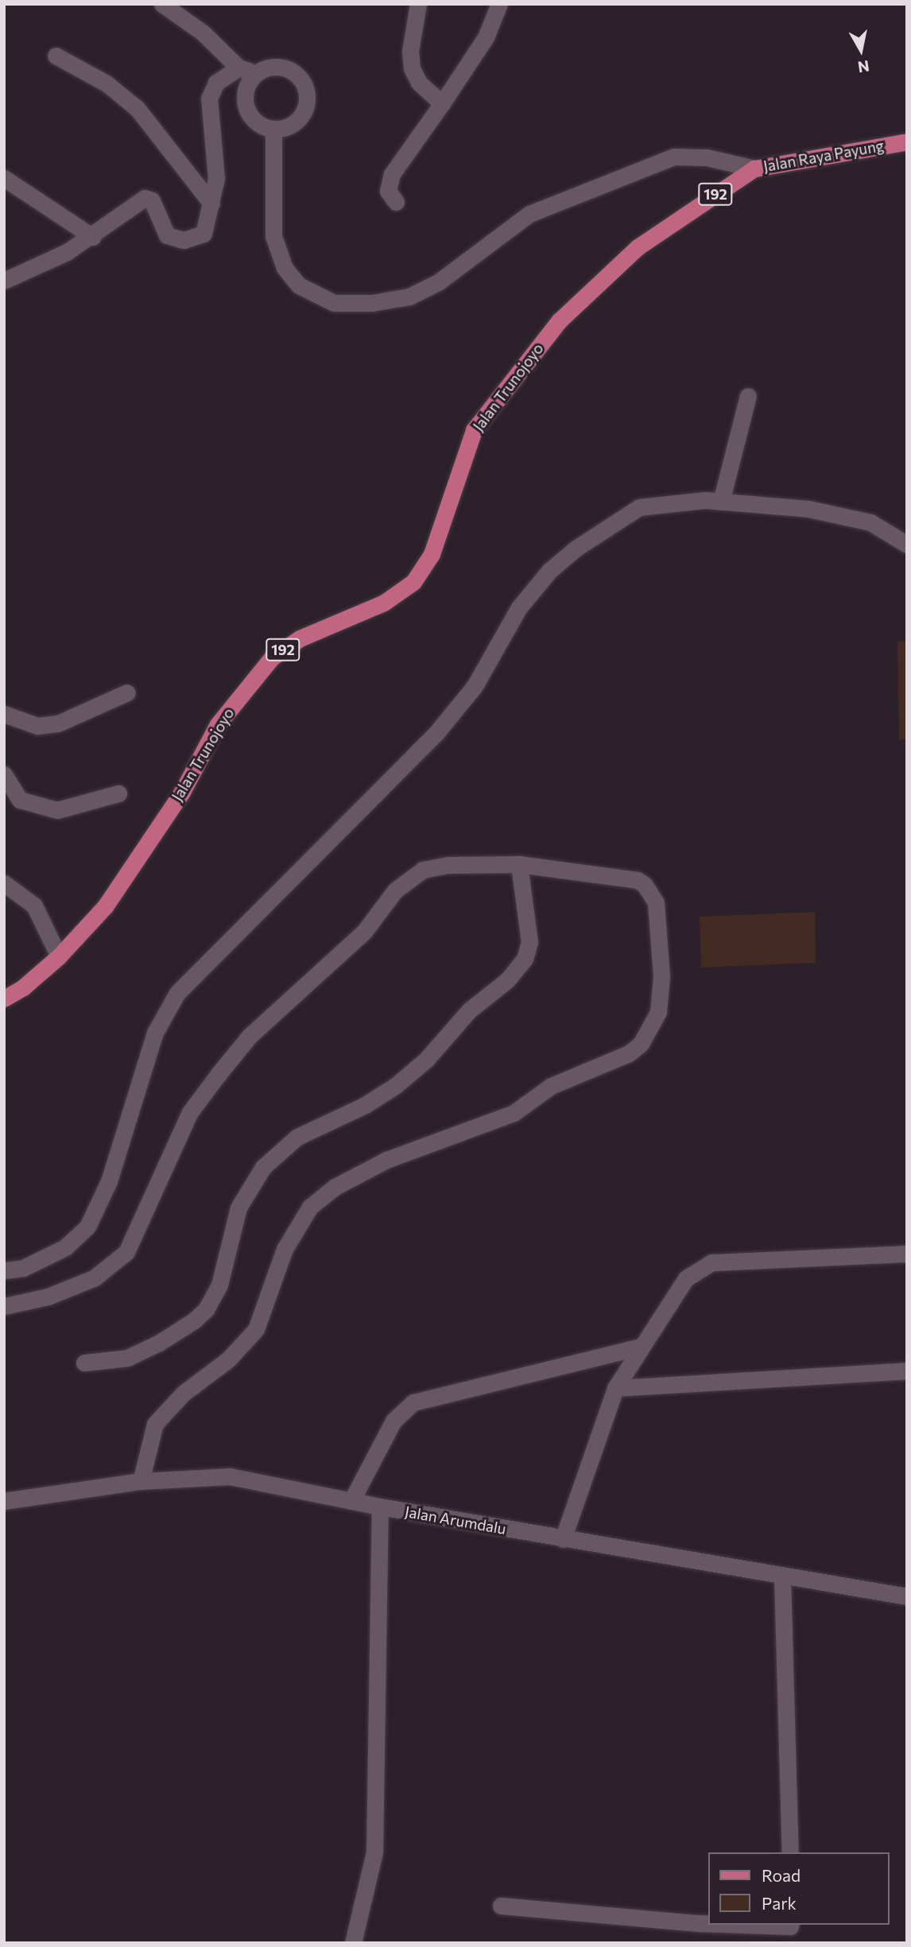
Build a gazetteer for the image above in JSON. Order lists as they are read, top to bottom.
{
  "streets": {
    "main road": ["Jalan Raya Payung", "192", "Jalan Trunojoyo"],
    "street": ["Jalan Arumdalu"]
  },
  "crossings": [
    ["Jalan Raya Payung", "Jalan Trunojoyo"]
  ],
  "legend": ["Road", "Park"],
  "north": "bottom"
}
